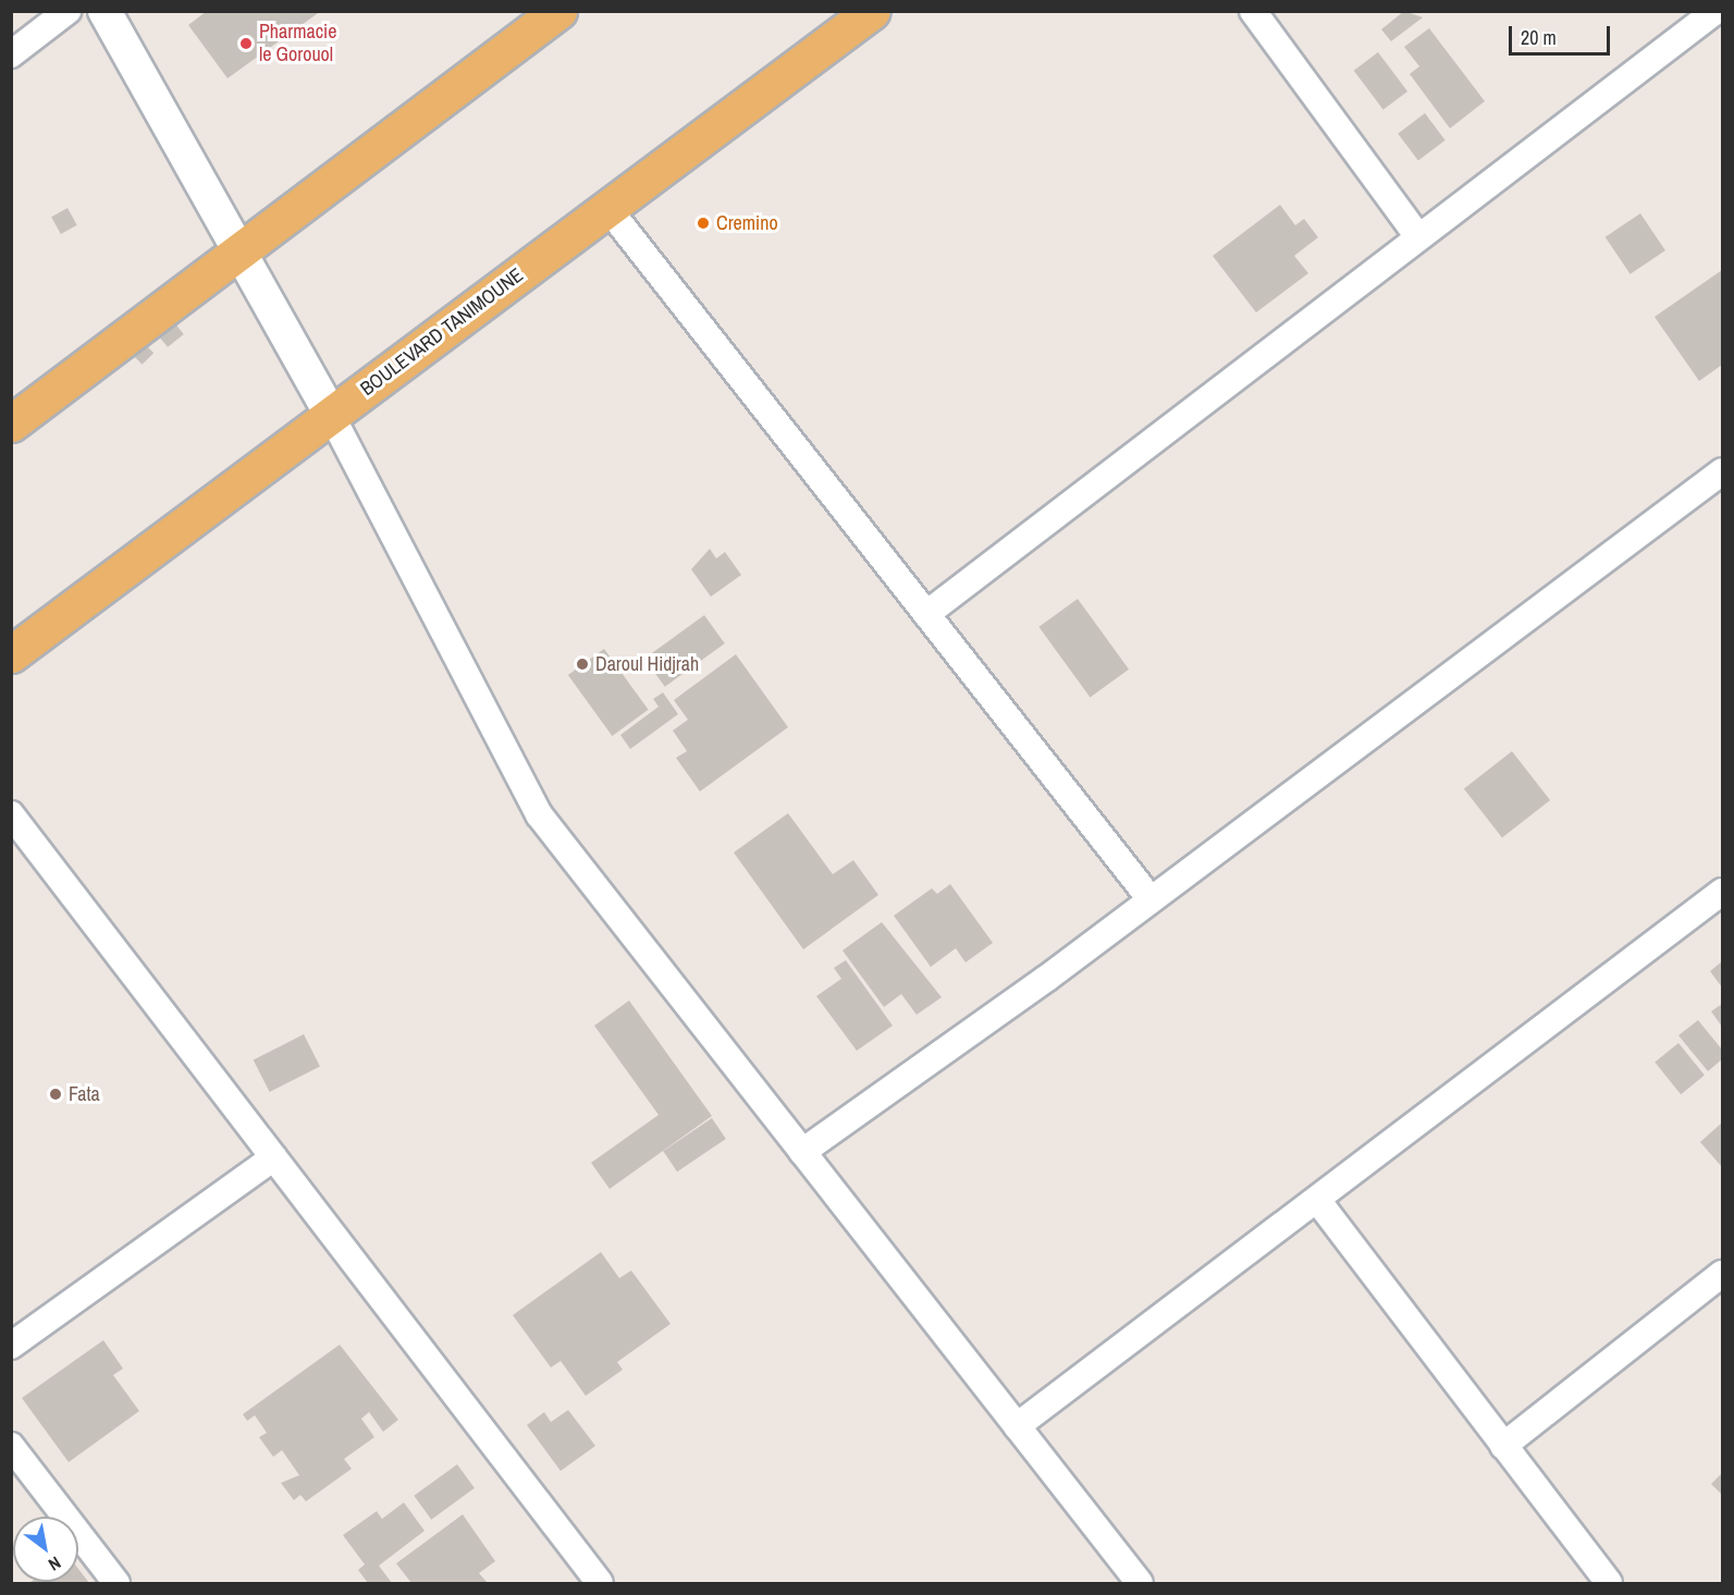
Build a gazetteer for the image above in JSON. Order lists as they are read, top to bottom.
{
  "streets": {
    "main road": ["BOULEVARD TANIMOUNE"]
  },
  "places": [
    "Pharmacie le Gorouol",
    "Cremino",
    "Daroul Hidjrah",
    "Fata"
  ],
  "scale_bar": "20 m",
  "north": "bottom right"
}
